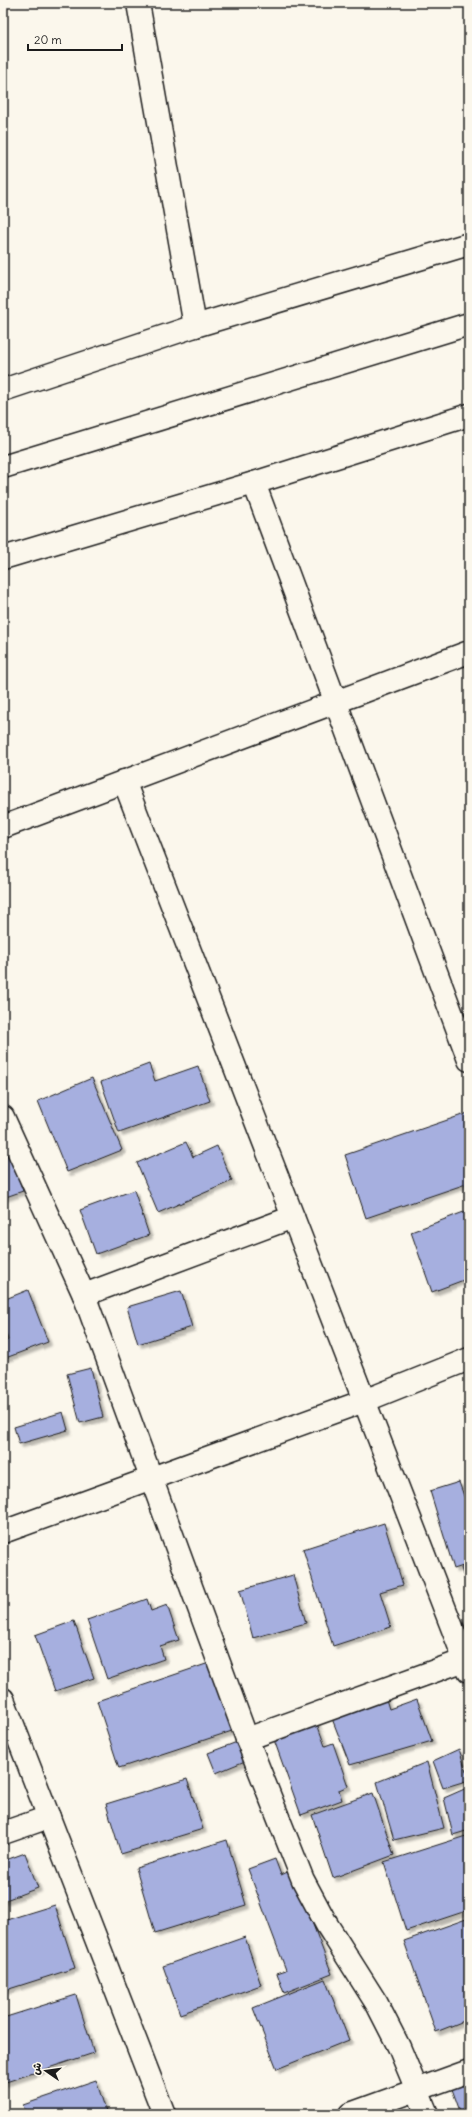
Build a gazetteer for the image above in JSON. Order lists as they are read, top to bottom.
{
  "scale_bar": "20 m",
  "north": "left"
}
